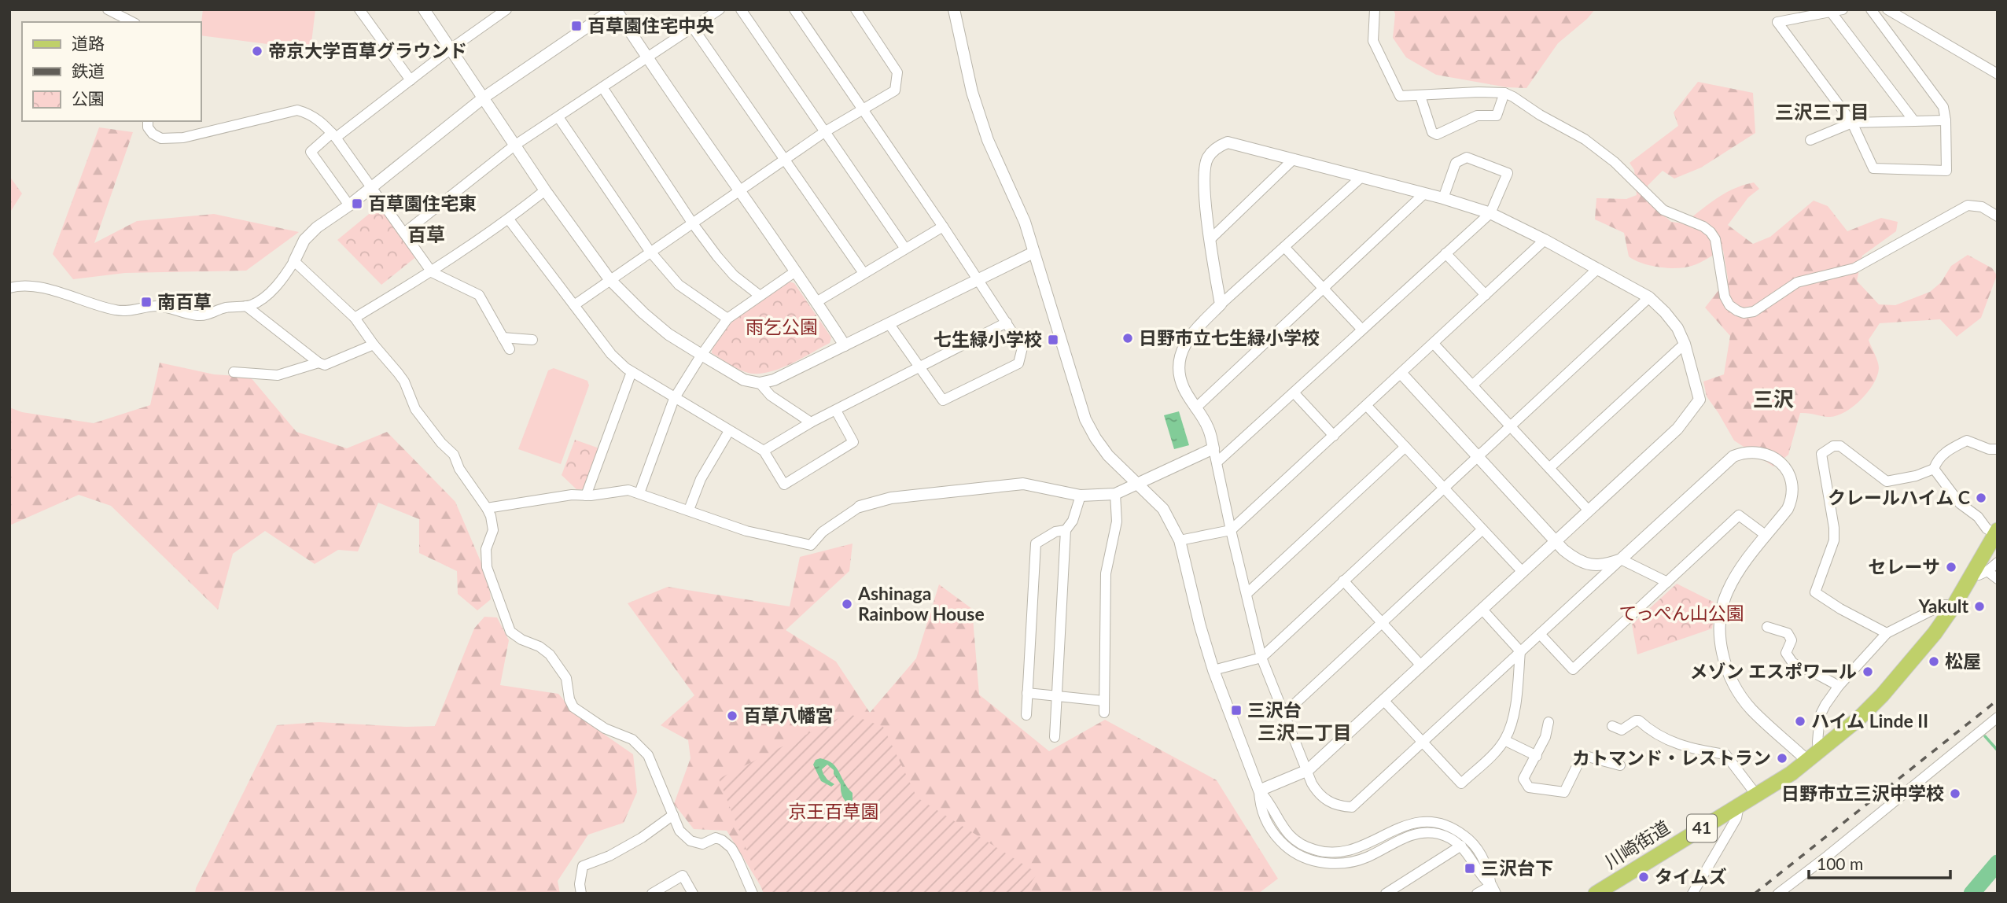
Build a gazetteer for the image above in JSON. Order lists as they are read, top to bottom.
{
  "streets": {
    "main road": ["41", "川崎街道"]
  },
  "districts": [
    "三沢三丁目",
    "百草",
    "三沢",
    "三沢二丁目"
  ],
  "parks": ["雨乞公園", "てっぺん山公園", "京王百草園"],
  "places": {
    "transit": [
      "百草園住宅中央",
      "百草園住宅東",
      "南百草",
      "七生緑小学校",
      "三沢台",
      "三沢台下"
    ],
    "other": [
      "帝京大学百草グラウンド",
      "日野市立七生緑小学校",
      "クレールハイム C",
      "セレーサ",
      "Ashinaga Rainbow House",
      "Yakult",
      "松屋",
      "メゾン エスポワール",
      "百草八幡宮",
      "ハイム Linde II",
      "カトマンド・レストラン",
      "日野市立三沢中学校",
      "タイムズ"
    ]
  },
  "legend": ["道路", "鉄道", "公園"],
  "scale_bar": "100 m"
}
